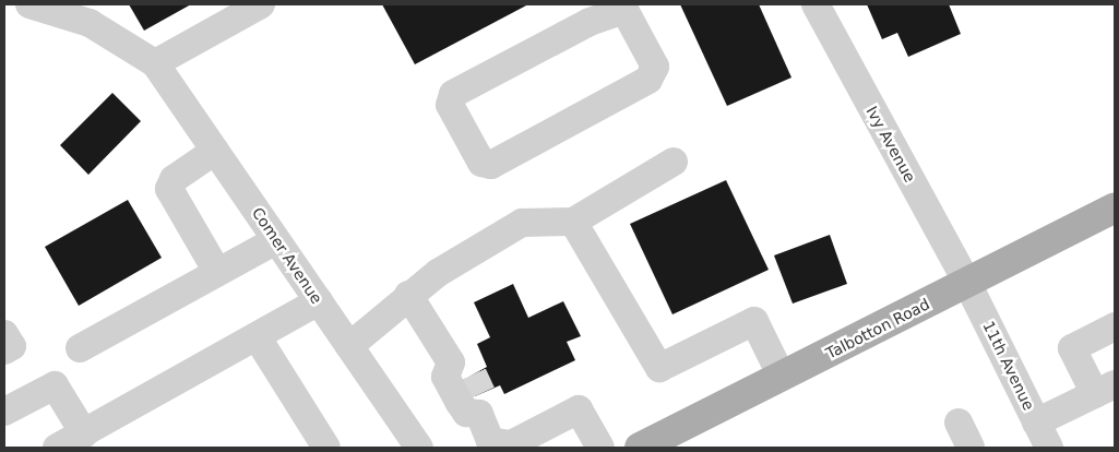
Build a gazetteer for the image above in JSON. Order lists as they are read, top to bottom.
{
  "streets": {
    "main road": ["Talbotton Road"],
    "street": ["Ivy Avenue", "Comer Avenue", "11th Avenue"]
  },
  "crossings": [
    ["Ivy Avenue", "Talbotton Road"],
    ["Ivy Avenue", "11th Avenue"],
    ["Talbotton Road", "11th Avenue"]
  ]
}
